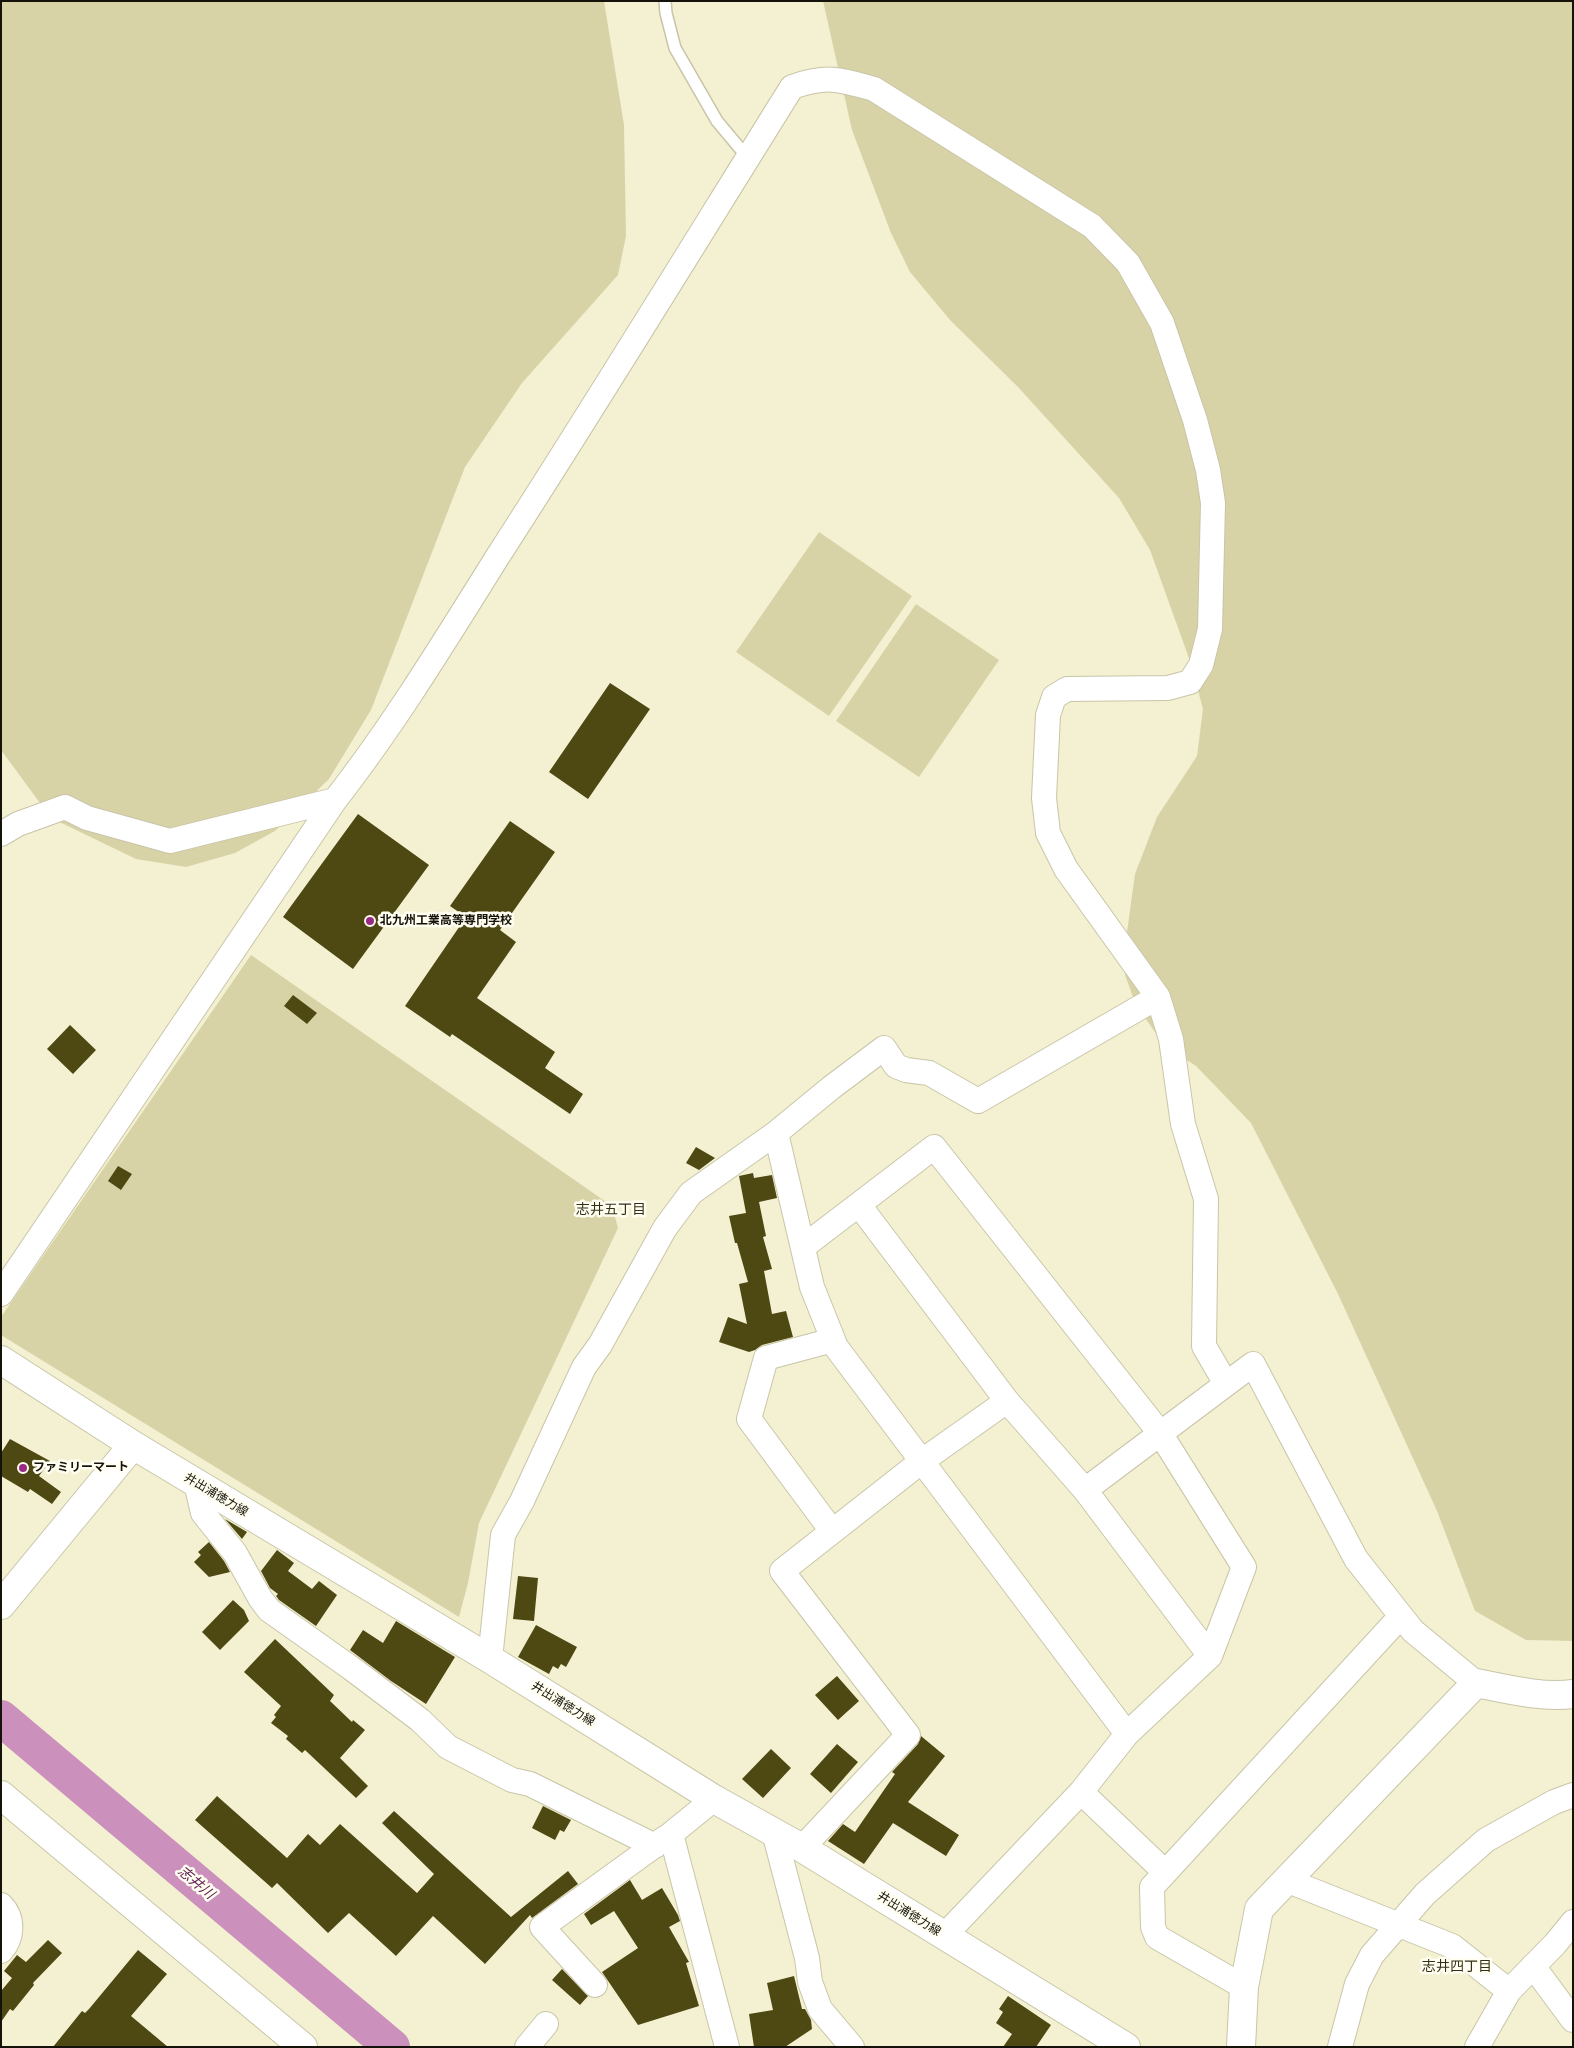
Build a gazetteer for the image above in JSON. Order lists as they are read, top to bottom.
{
  "streets": {
    "main road": ["井出浦徳力線"]
  },
  "districts": ["志井五丁目", "志井四丁目"],
  "water": ["志井川"],
  "places": ["北九州工業高等専門学校", "ファミリーマート"]
}
